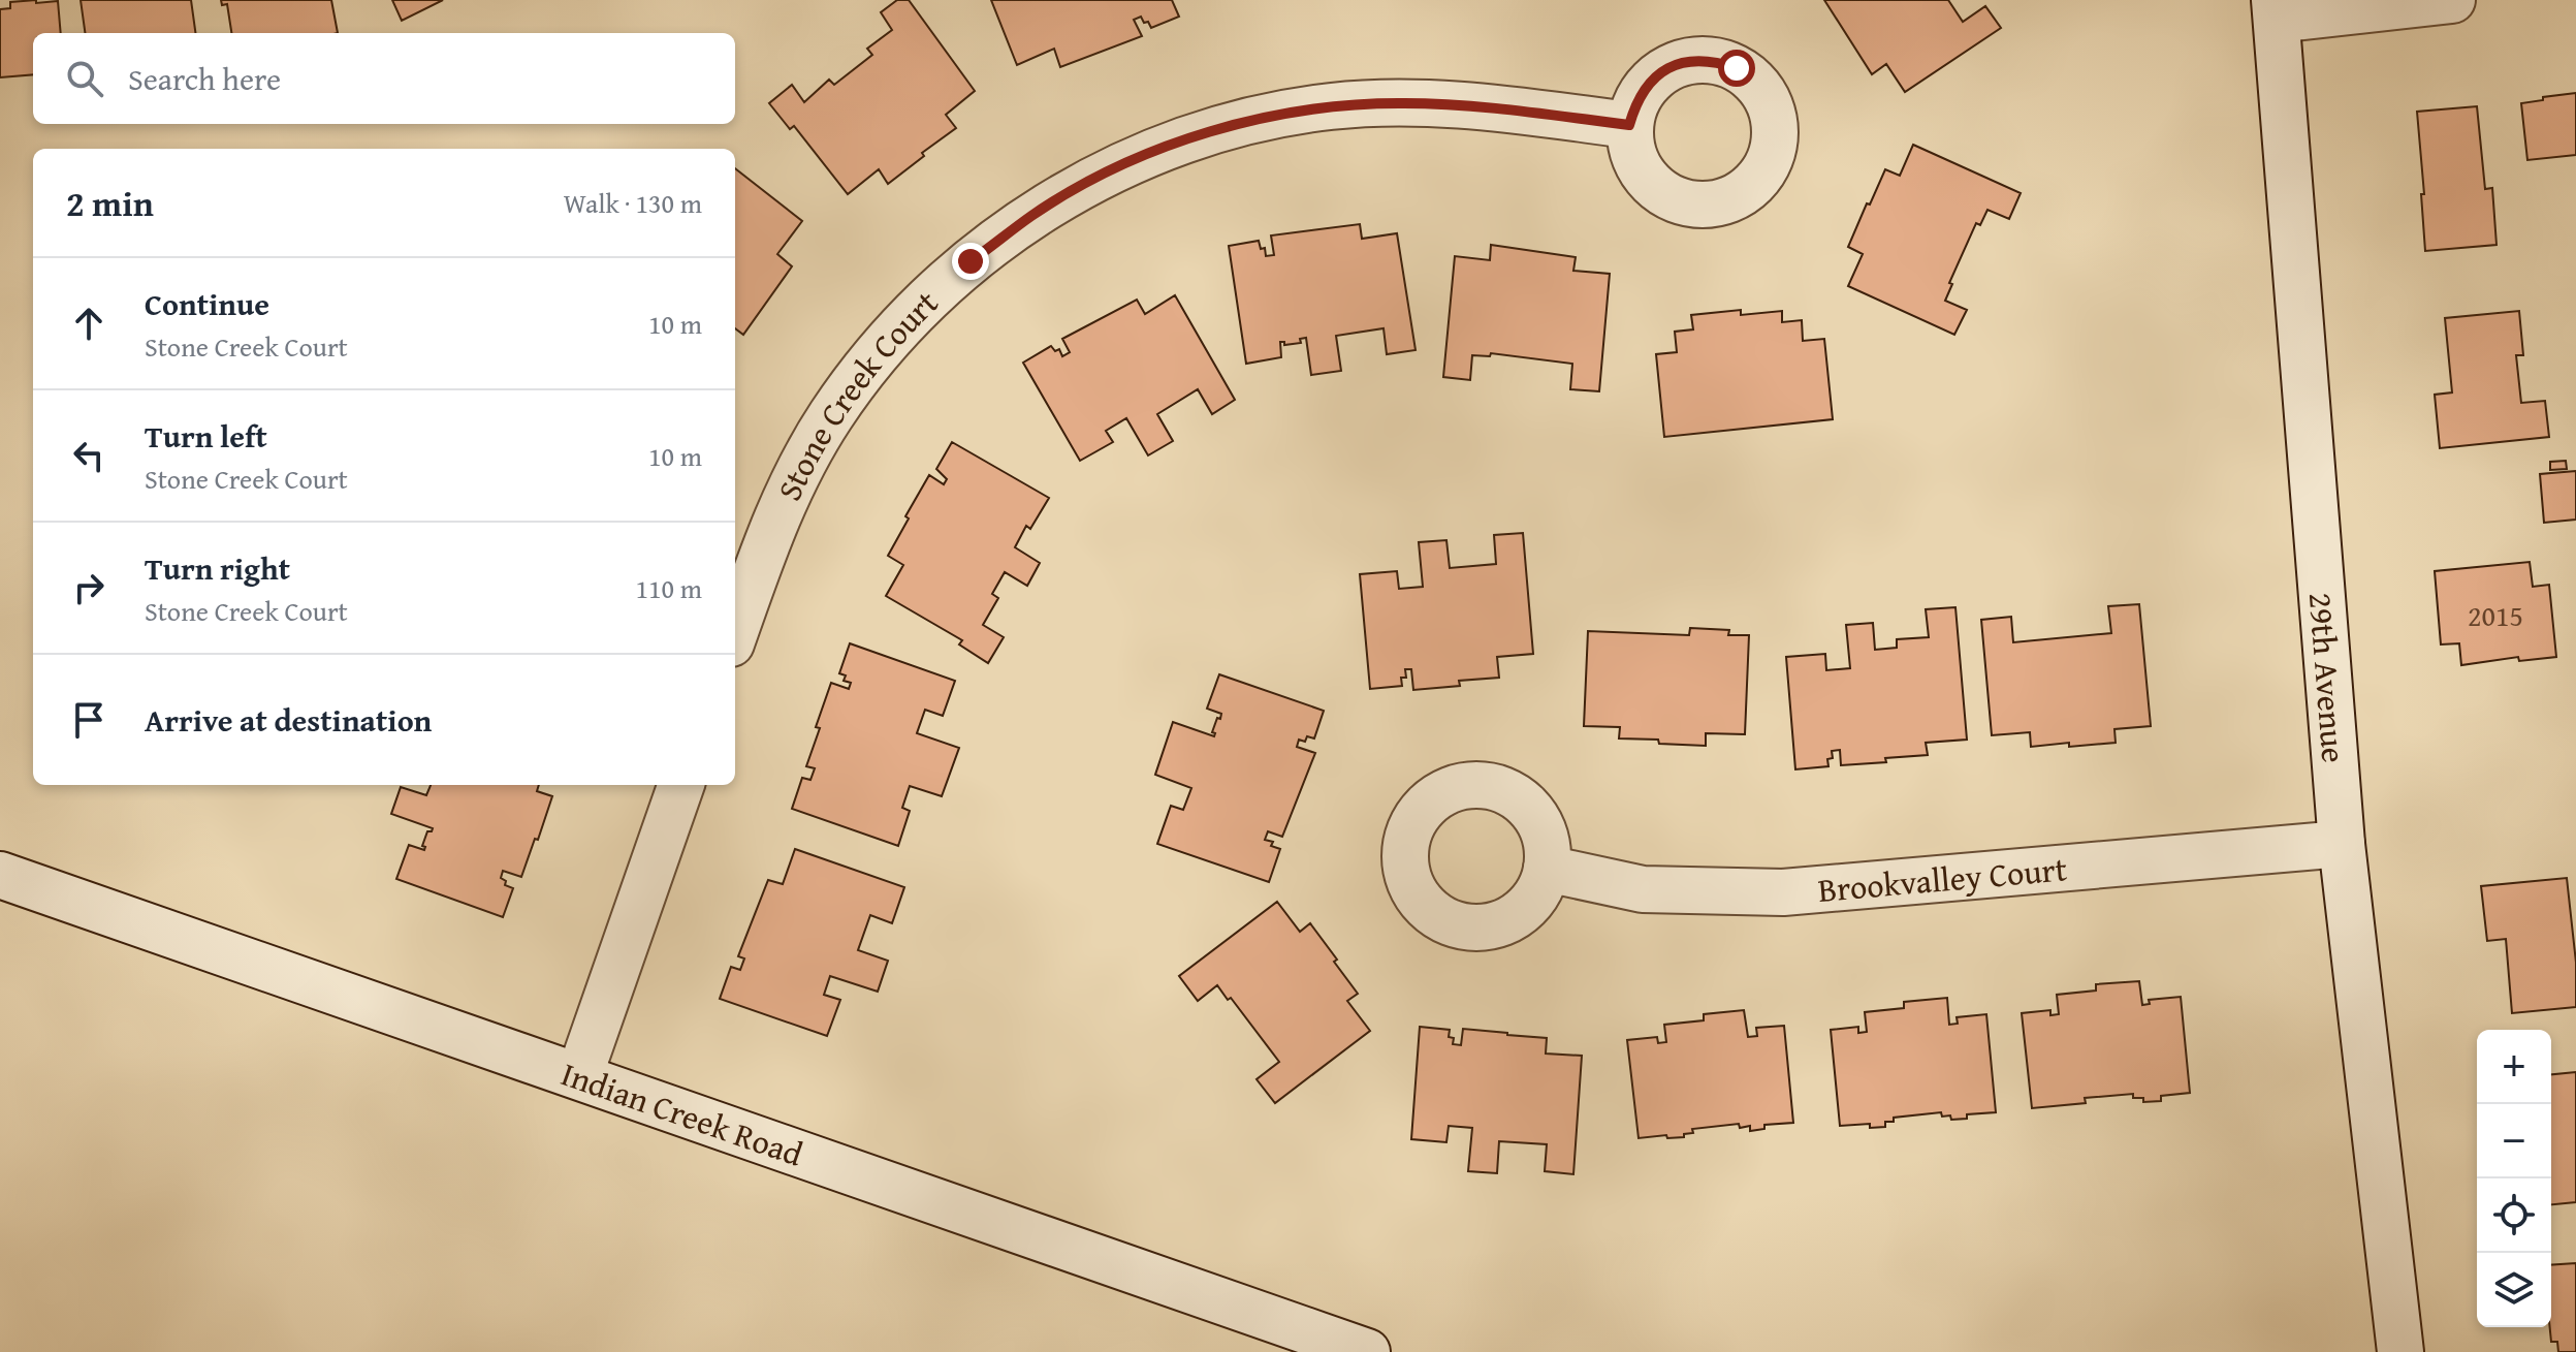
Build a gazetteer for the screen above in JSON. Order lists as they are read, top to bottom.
{
  "streets": {
    "street": [
      "Stone Creek Court",
      "29th Avenue",
      "Brookvalley Court",
      "Indian Creek Road"
    ]
  },
  "crossings": [
    ["29th Avenue", "Brookvalley Court"]
  ],
  "house_numbers": ["2015"],
  "page": {
    "search": "Search here",
    "heading": ["2 min", "Walk · 130 m"],
    "list": [
      ["Continue", "Stone Creek Court", "10 m"],
      ["Turn left", "Stone Creek Court", "10 m"],
      ["Turn right", "Stone Creek Court", "110 m"],
      "Arrive at destination"
    ],
    "map_buttons": ["+", "−"]
  }
}
